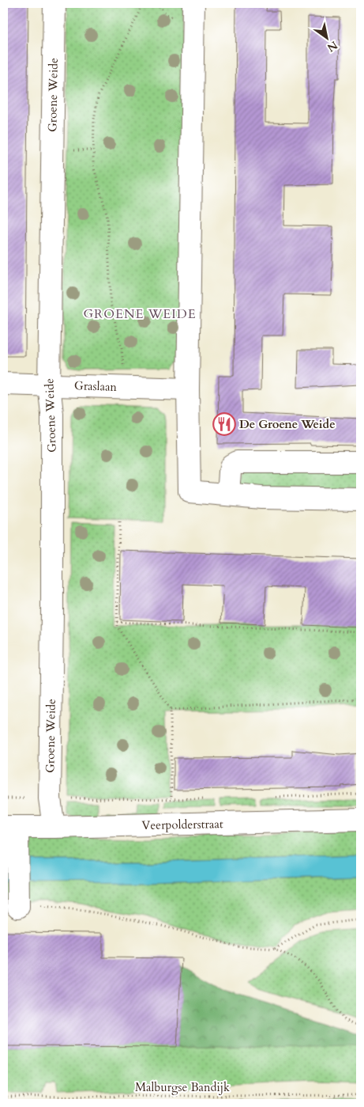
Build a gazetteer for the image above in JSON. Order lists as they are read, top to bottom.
{
  "streets": {
    "street": ["Groene Weide", "Graslaan", "Veerpolderstraat"],
    "path": ["Malburgse Bandijk"]
  },
  "crossings": [
    ["Groene Weide", "Graslaan"],
    ["Groene Weide", "Veerpolderstraat"]
  ],
  "districts": ["GROENE WEIDE"],
  "places": {
    "restaurant": ["De Groene Weide"]
  },
  "north": "bottom right"
}
